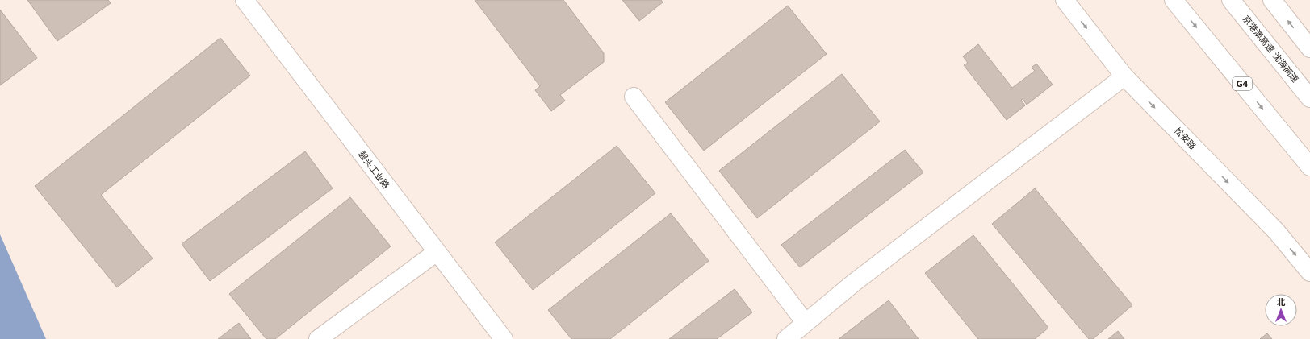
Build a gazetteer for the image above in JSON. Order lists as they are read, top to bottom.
{
  "streets": {
    "main road": [
      "京港澳高速 沈海高速",
      "G4",
      "松安路",
      "碧头工业路"
    ]
  },
  "north": "top"
}
